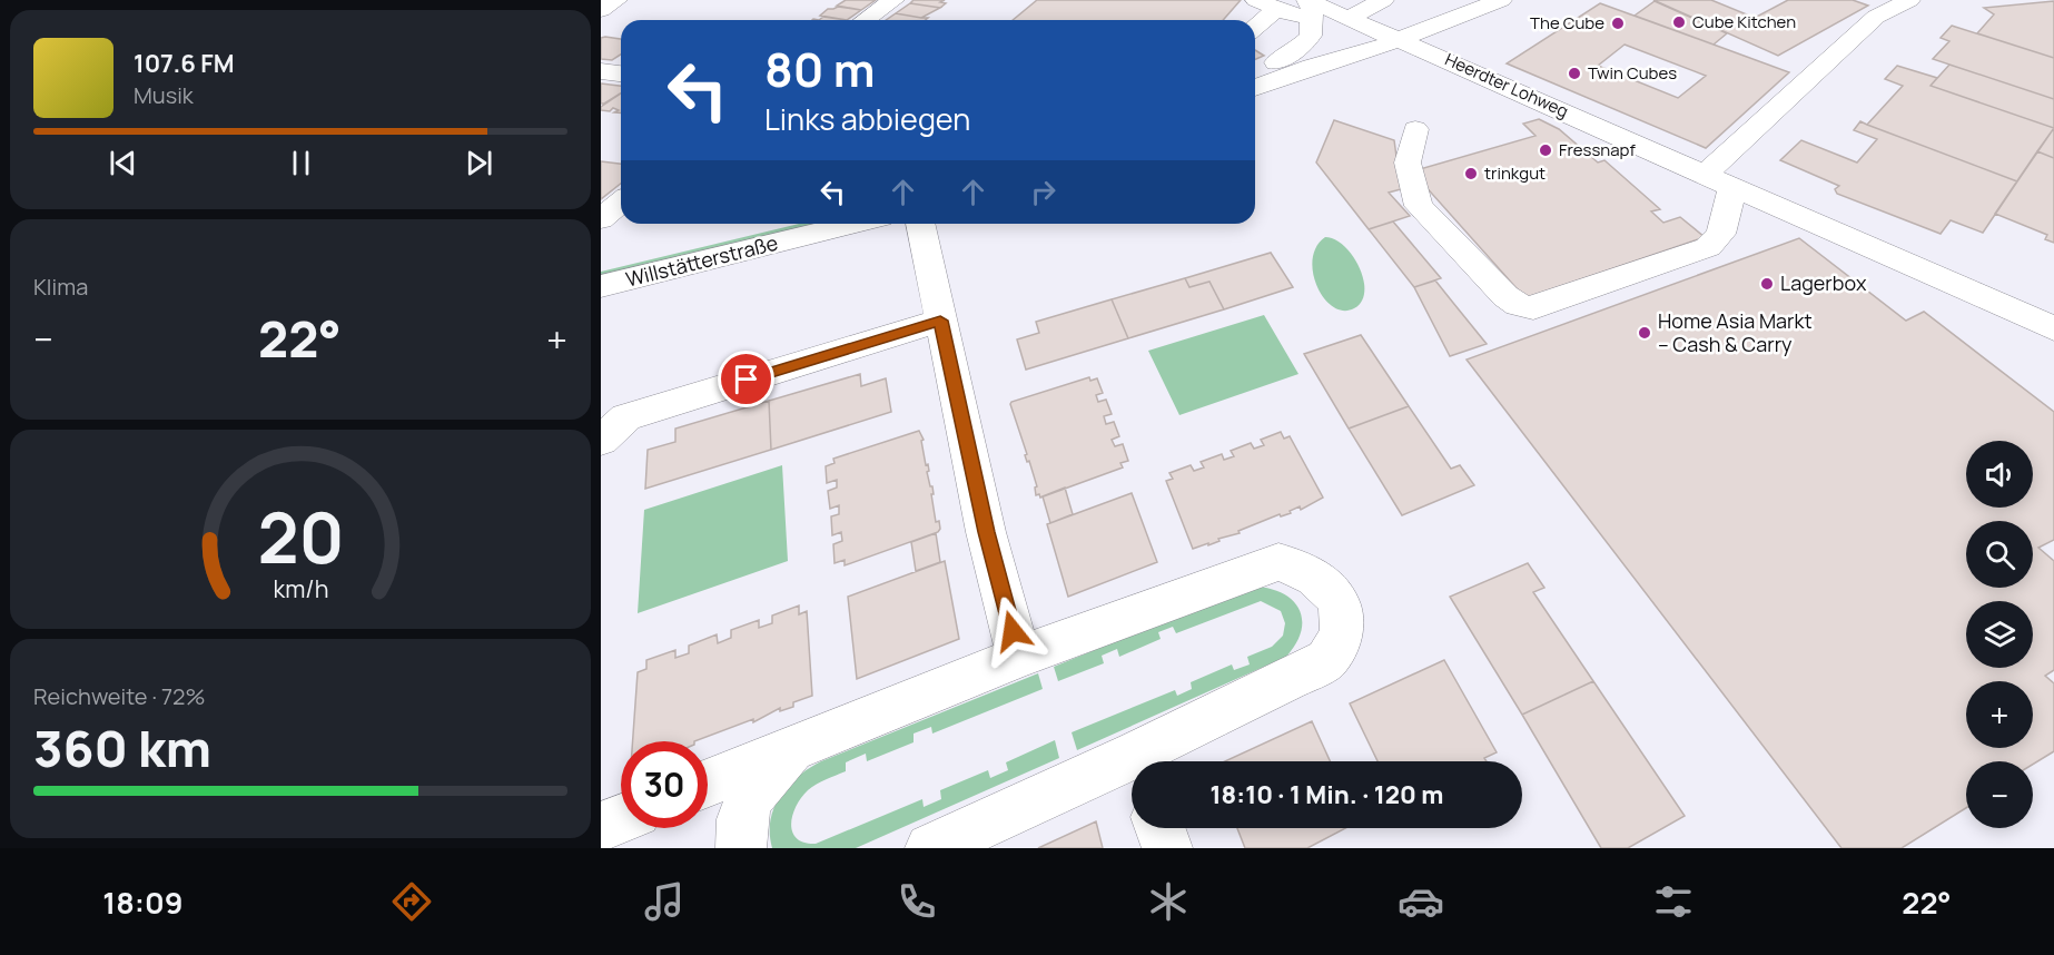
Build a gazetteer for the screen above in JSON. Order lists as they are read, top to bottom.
{
  "streets": {
    "street": ["Heerdter Lohweg", "Willstätterstraße"]
  },
  "places": [
    "Cube Kitchen",
    "The Cube",
    "Twin Cubes",
    "Fressnapf",
    "trinkgut",
    "Lagerbox",
    "Home Asia Markt – Cash & Carry"
  ],
  "page": {
    "turn": ["80 m", "Links abbiegen"],
    "song": ["107.6 FM", "Musik"],
    "tile": [
      "Klima",
      ["Reichweite · 72%", "360 km"]
    ],
    "heat": ["−", "22°", "+"],
    "map_buttons": ["+", "−"],
    "limit": "30",
    "trip": "18:10 · 1 Min. · 120 m",
    "tabs": ["18:09", "22°"],
    "gauge": ["20", "km/h"]
  }
}
